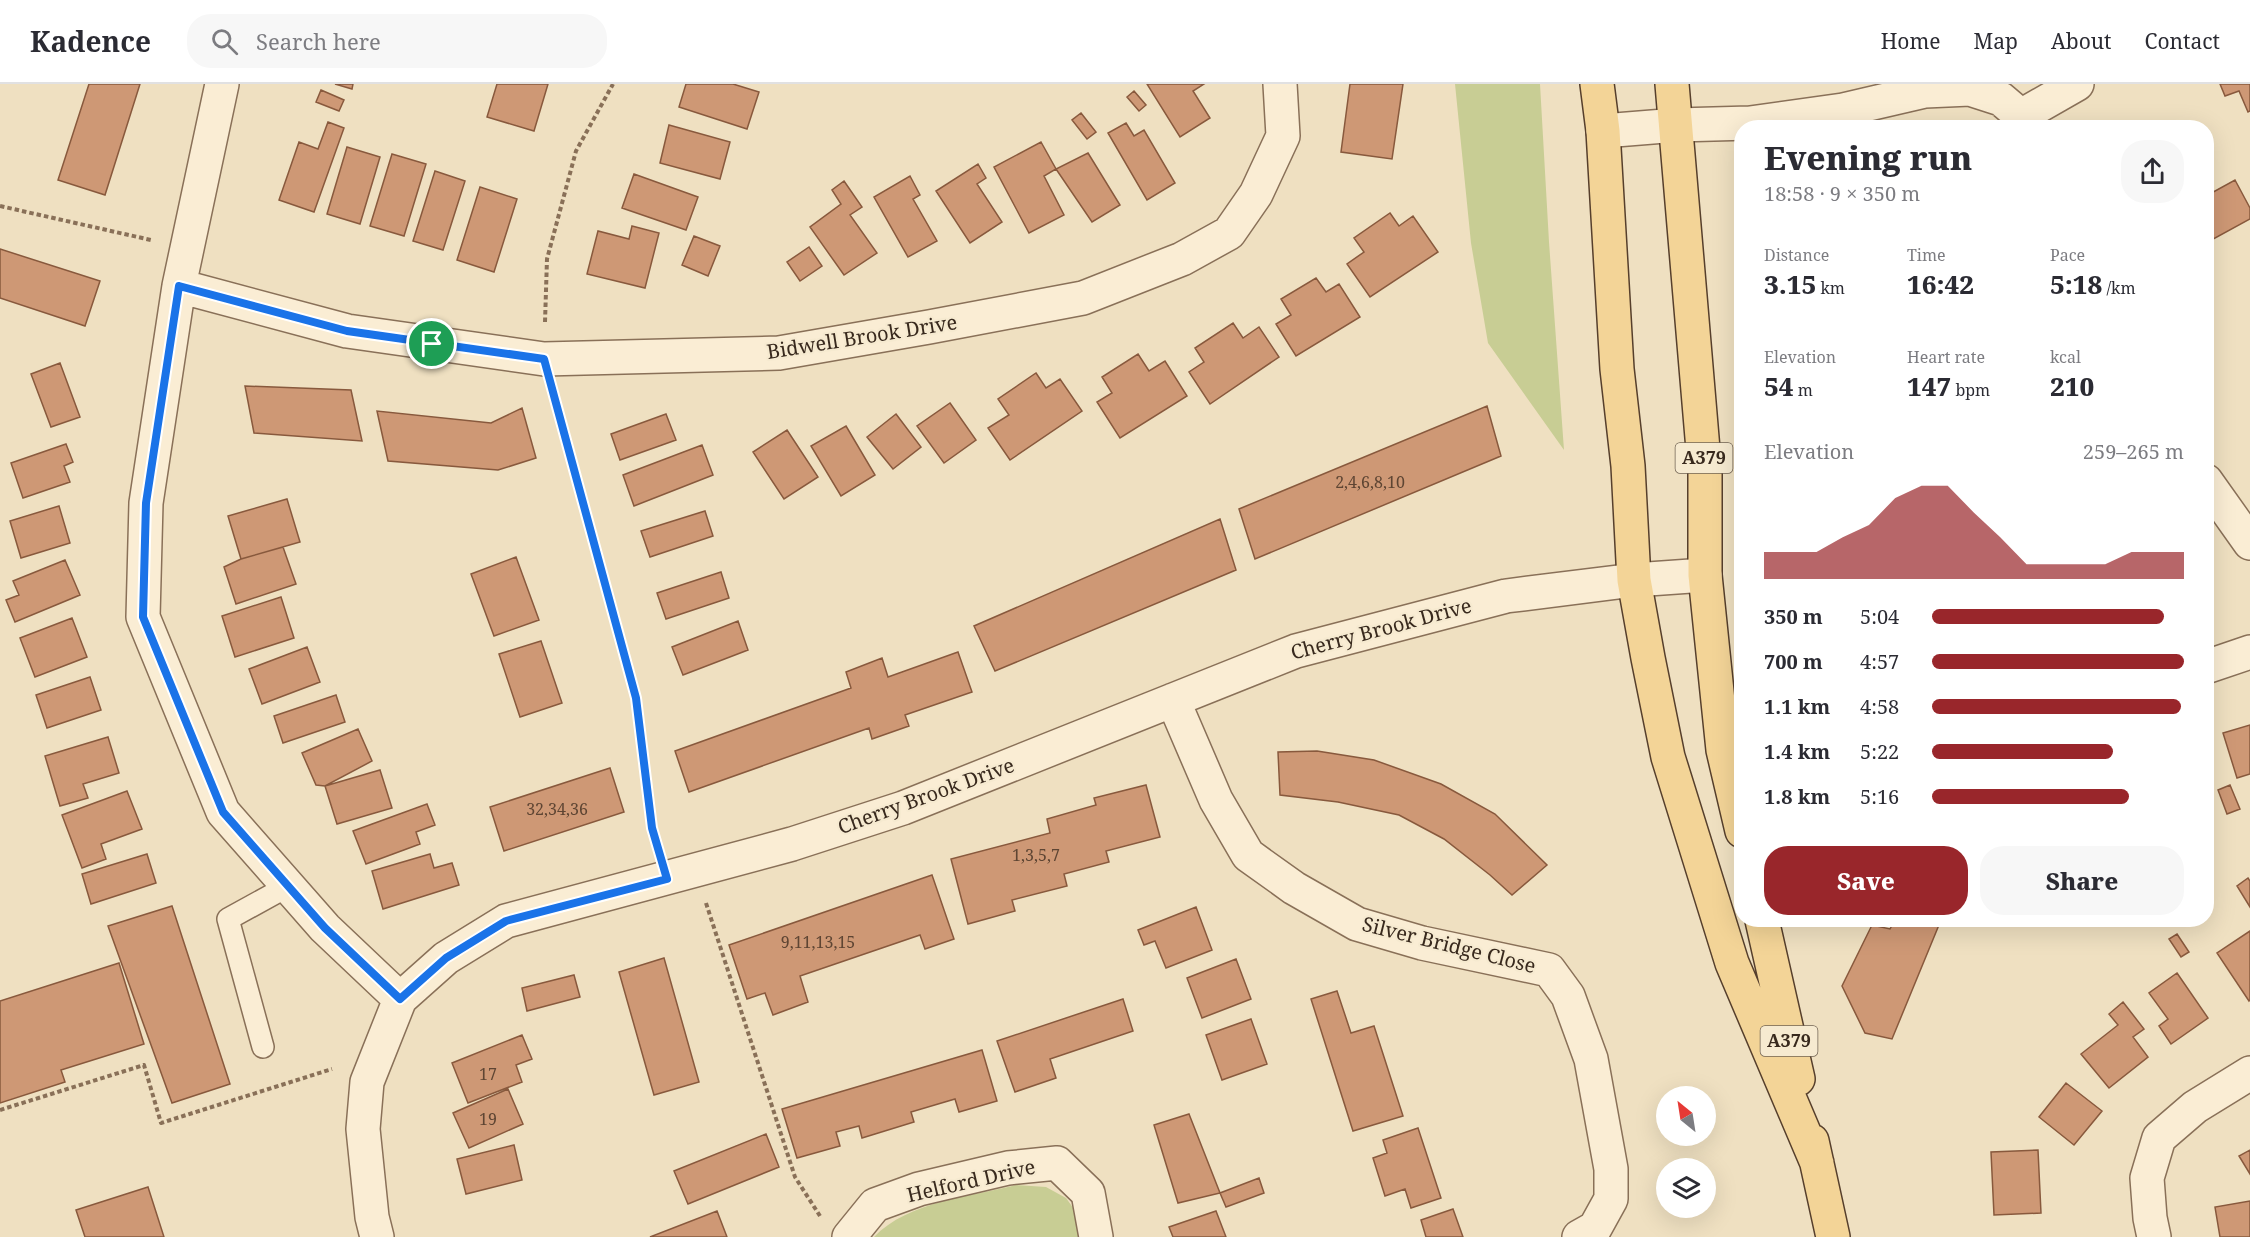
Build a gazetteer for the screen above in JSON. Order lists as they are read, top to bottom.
{
  "streets": {
    "main road": ["A379"],
    "street": [
      "Bidwell Brook Drive",
      "Cherry Brook Drive",
      "Silver Bridge Close",
      "Helford Drive"
    ]
  },
  "crossings": [
    ["A379", "Cherry Brook Drive"],
    ["Cherry Brook Drive", "Silver Bridge Close"]
  ],
  "house_numbers": [
    "2,4,6,8,10",
    "32,34,36",
    "1,3,5,7",
    "9,11,13,15",
    "17",
    "19"
  ],
  "north": "top left",
  "page": {
    "header": "Kadence",
    "search": "Search here",
    "nav": [
      "Home",
      "Map",
      "About",
      "Contact"
    ],
    "heading": ["Evening run", "18:58 · 9 × 350 m"],
    "stats": [
      ["Distance", "3.15 km"],
      ["Time", "16:42"],
      ["Pace", "5:18 /km"],
      ["Elevation", "54 m"],
      ["Heart rate", "147 bpm"],
      ["kcal", "210"]
    ],
    "chart": ["Elevation", "259–265 m"],
    "list": [
      {
        "name": "350 m",
        "note": "5:04"
      },
      {
        "name": "700 m",
        "note": "4:57"
      },
      {
        "name": "1.1 km",
        "note": "4:58"
      },
      {
        "name": "1.4 km",
        "note": "5:22"
      },
      {
        "name": "1.8 km",
        "note": "5:16"
      }
    ],
    "buttons": ["Save", "Share"]
  }
}
